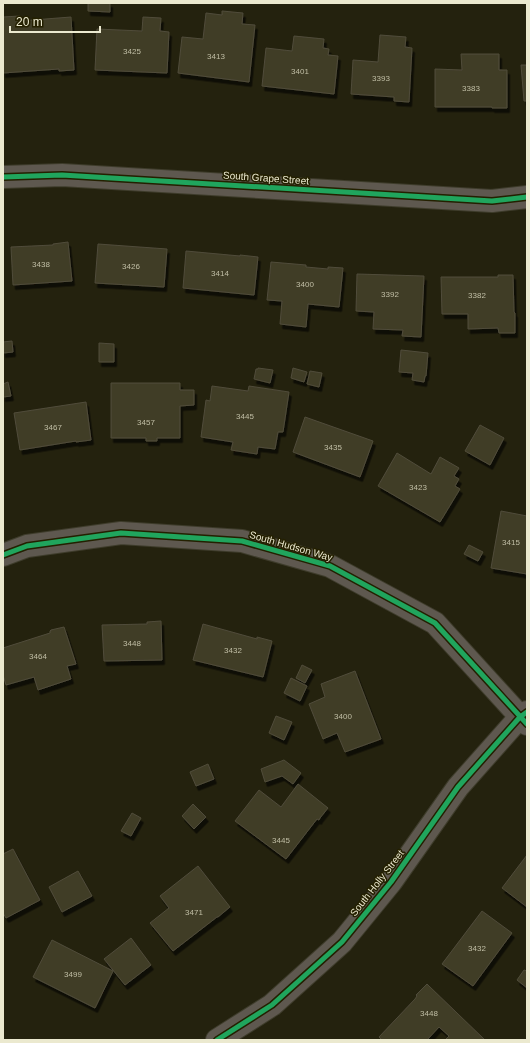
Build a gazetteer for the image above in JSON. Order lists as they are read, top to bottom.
{
  "streets": {
    "street": ["South Grape Street", "South Hudson Way", "South Holly Street"]
  },
  "crossings": [
    ["South Hudson Way", "South Holly Street"]
  ],
  "house_numbers": [
    "3425",
    "3413",
    "3401",
    "3393",
    "3383",
    "3438",
    "3426",
    "3414",
    "3400",
    "3392",
    "3382",
    "3445",
    "3457",
    "3467",
    "3435",
    "3423",
    "3415",
    "3448",
    "3432",
    "3464",
    "3400",
    "3445",
    "3471",
    "3432",
    "3499",
    "3448"
  ],
  "scale_bar": "20 m"
}
